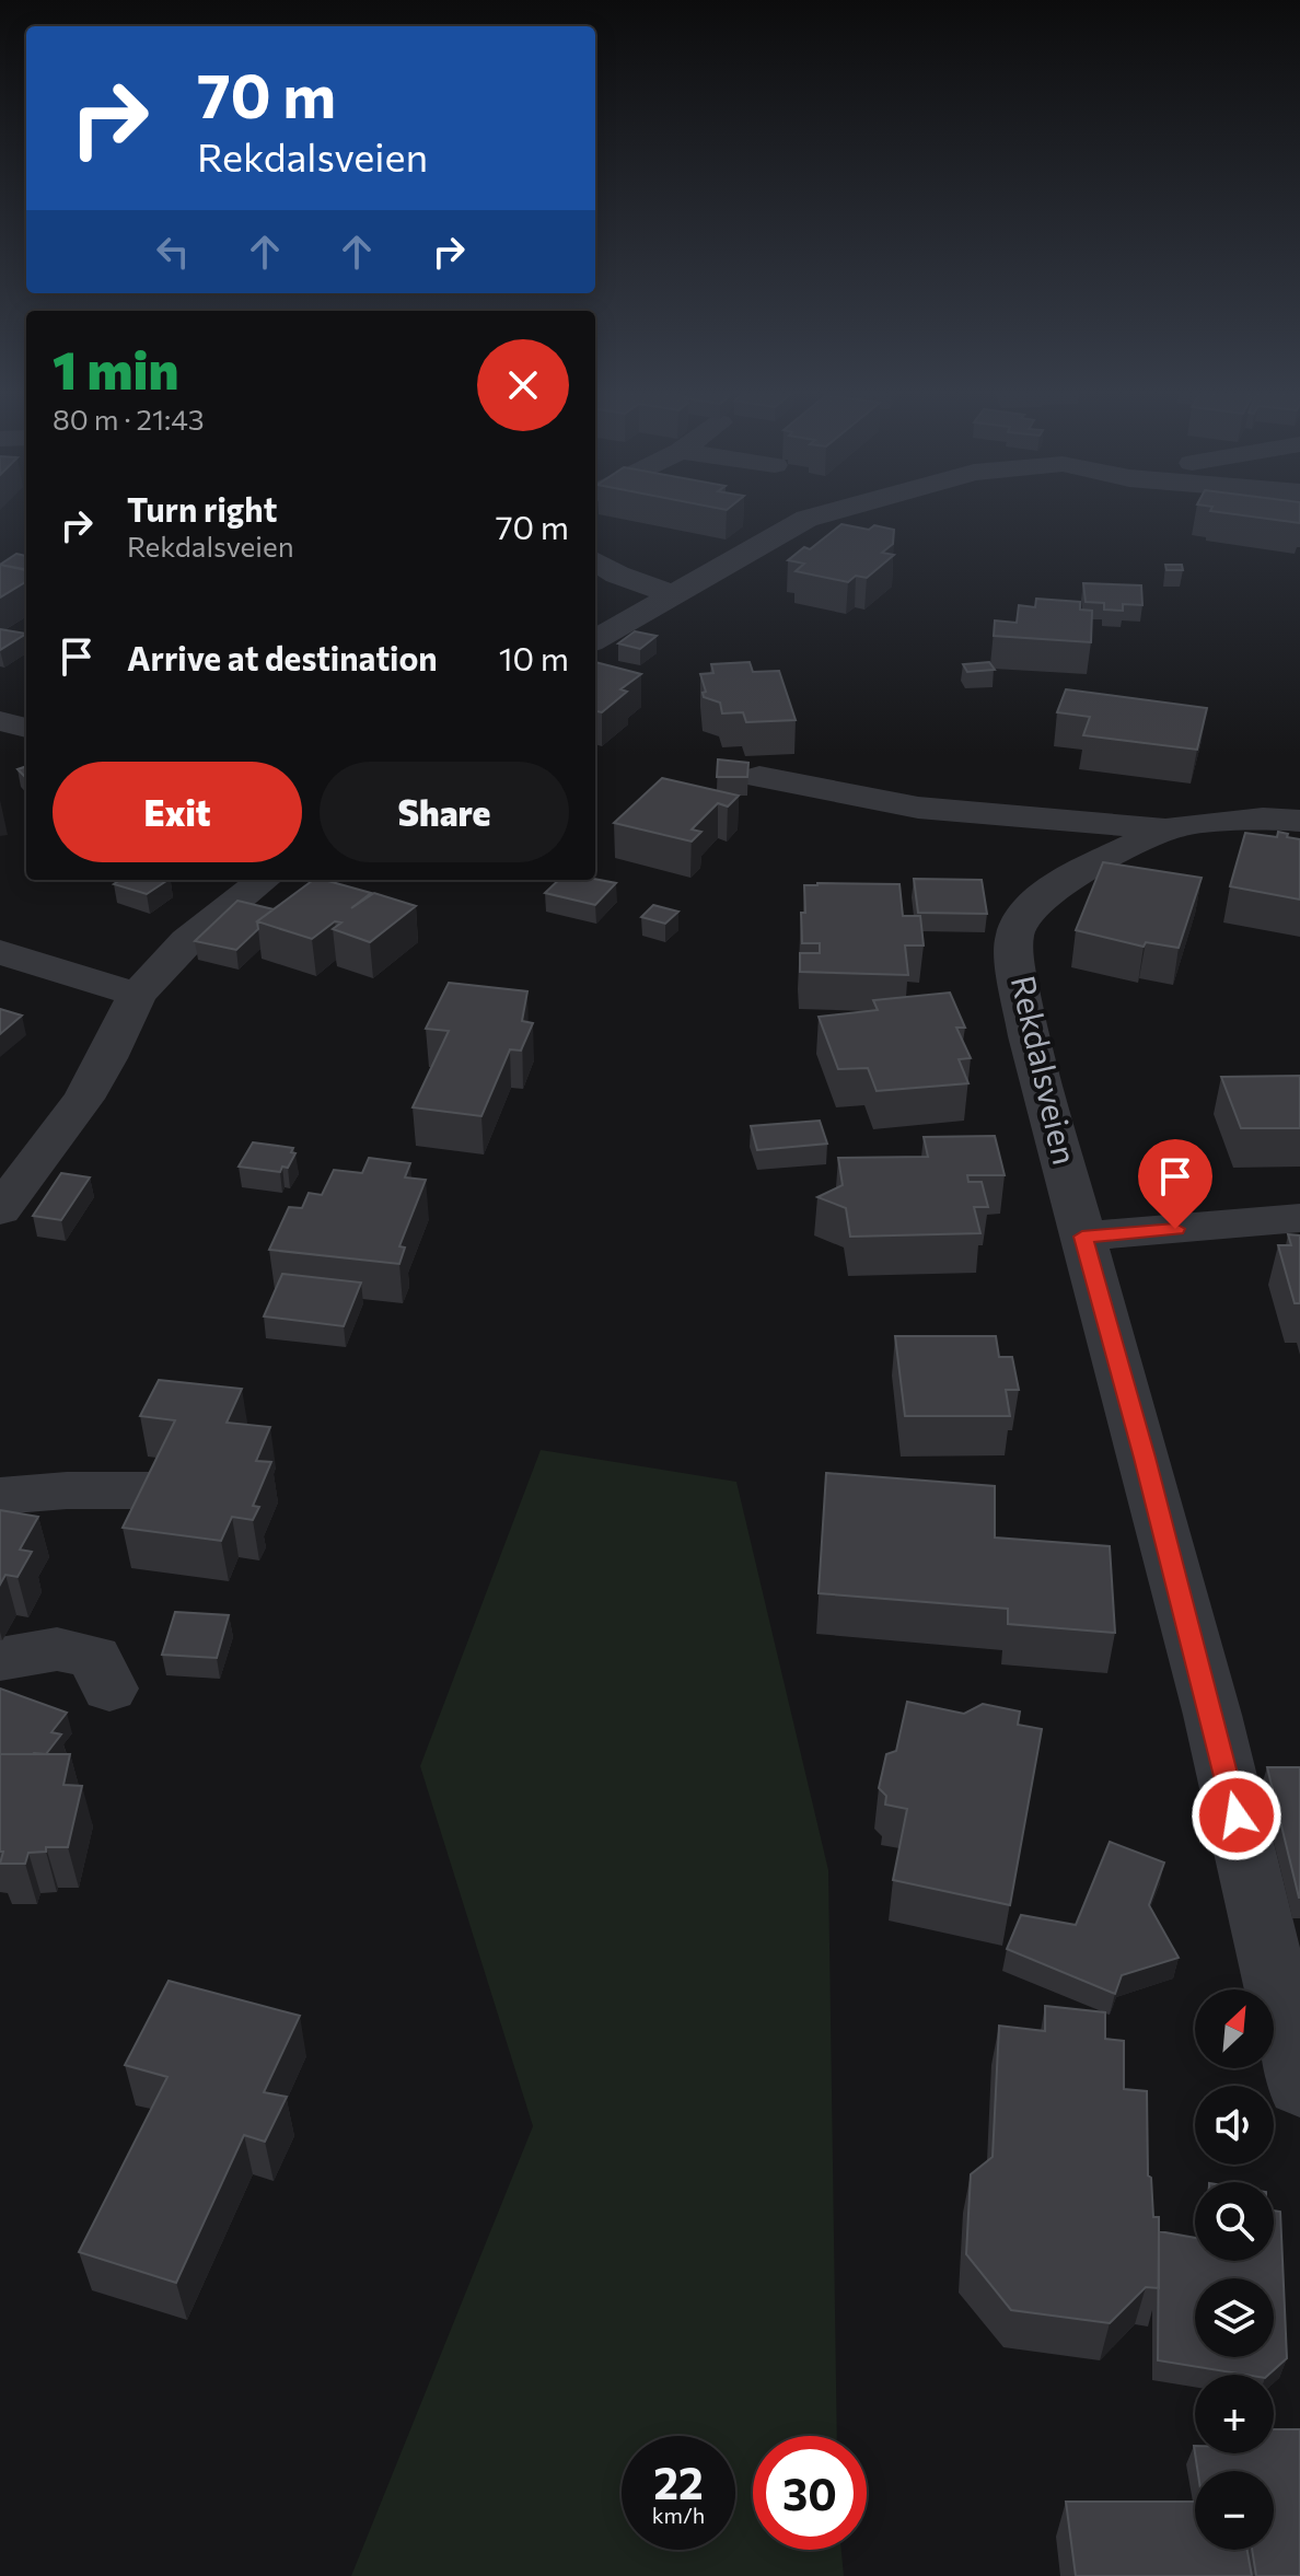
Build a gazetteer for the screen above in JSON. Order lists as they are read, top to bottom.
{
  "streets": {
    "street": ["Rekdalsveien"]
  },
  "north": "top right",
  "page": {
    "turn": ["70 m", "Rekdalsveien"],
    "heading": ["1 min", "80 m · 21:43"],
    "list": [
      {
        "name": "Turn right",
        "note": "Rekdalsveien",
        "value": "70 m"
      },
      {
        "name": "Arrive at destination",
        "value": "10 m"
      }
    ],
    "buttons": ["Exit", "Share"],
    "map_buttons": ["+", "−"],
    "speed": "22 km/h",
    "limit": "30"
  }
}
